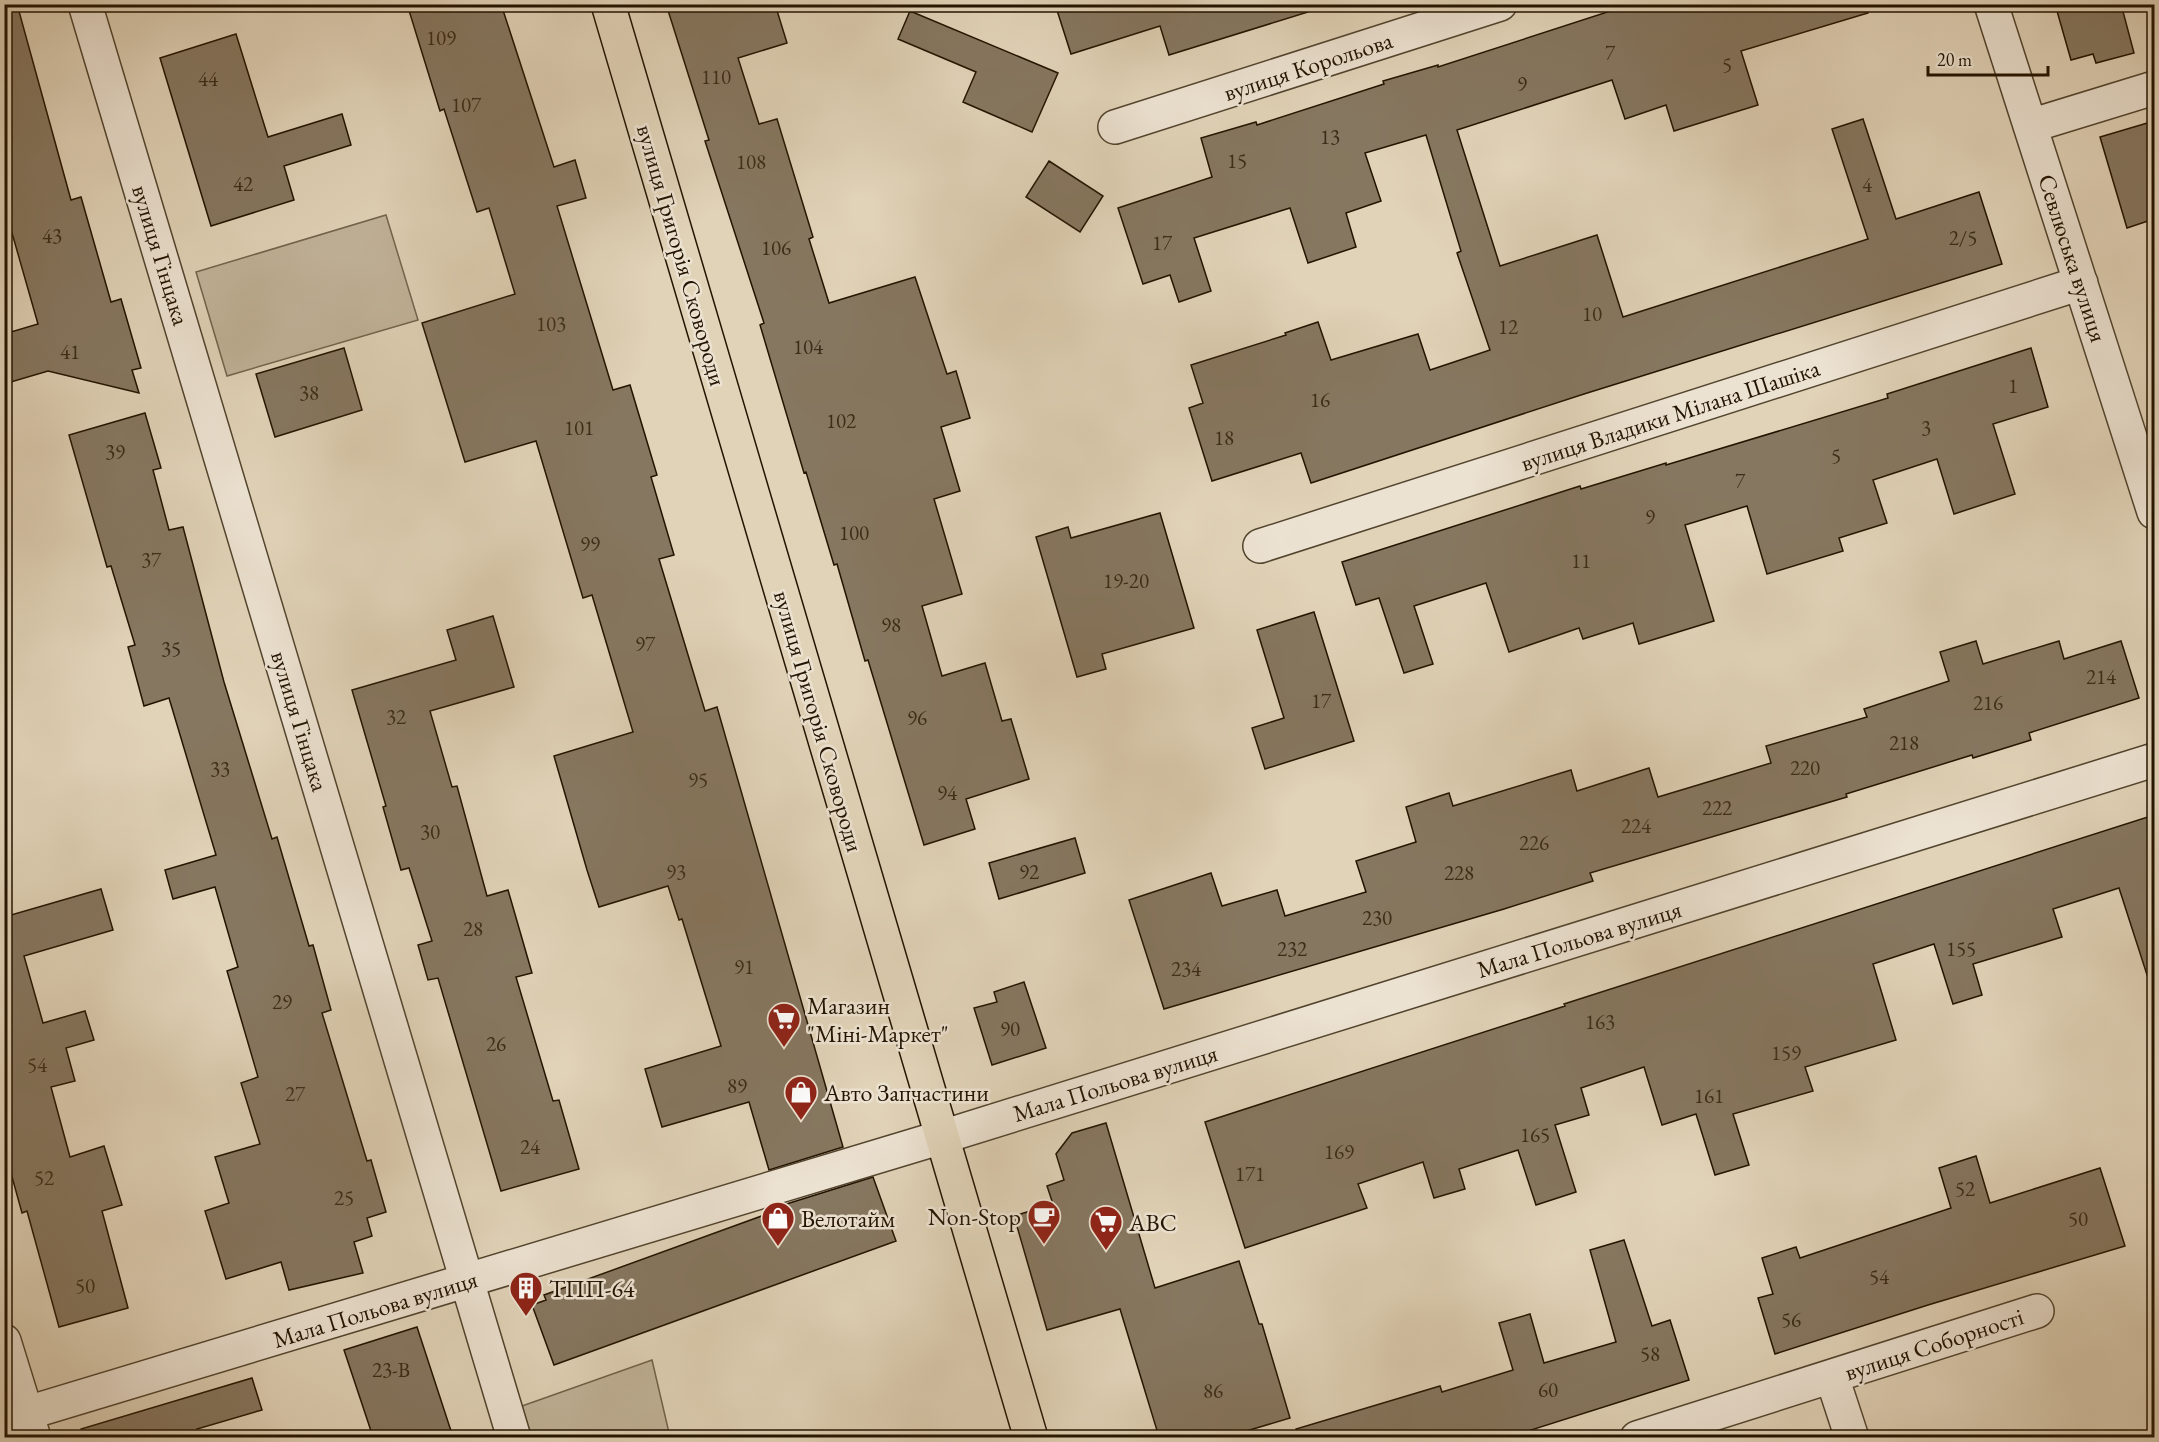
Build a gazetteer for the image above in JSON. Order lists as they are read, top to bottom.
{
  "streets": {
    "main road": ["вулиця Григорія Сковороди"],
    "street": [
      "вулиця Корольова",
      "вулиця Гінцака",
      "Севлюська вулиця",
      "вулиця Владики Мілана Шашіка",
      "Мала Польова вулиця",
      "вулиця Соборності"
    ]
  },
  "crossings": [
    ["вулиця Гінцака", "Мала Польова вулиця"],
    ["вулиця Григорія Сковороди", "Мала Польова вулиця"],
    ["Севлюська вулиця", "вулиця Владики Мілана Шашіка"]
  ],
  "places": {
    "supermarket": ["Магазин \"Міні-Маркет\"", "ABC"],
    "shop": ["Авто Запчастини", "Велотайм"],
    "cafe": ["Non-Stop"],
    "building": ["ТПП-64"]
  },
  "house_numbers": [
    "109",
    "7",
    "5",
    "110",
    "44",
    "9",
    "107",
    "13",
    "15",
    "108",
    "42",
    "4",
    "43",
    "2/5",
    "17",
    "106",
    "10",
    "103",
    "12",
    "104",
    "41",
    "1",
    "38",
    "16",
    "102",
    "101",
    "3",
    "18",
    "39",
    "5",
    "7",
    "9",
    "100",
    "99",
    "37",
    "11",
    "19-20",
    "98",
    "97",
    "35",
    "214",
    "17",
    "216",
    "32",
    "96",
    "218",
    "220",
    "33",
    "95",
    "94",
    "222",
    "224",
    "30",
    "226",
    "93",
    "92",
    "228",
    "230",
    "28",
    "232",
    "155",
    "91",
    "234",
    "29",
    "163",
    "90",
    "26",
    "159",
    "54",
    "89",
    "27",
    "161",
    "165",
    "24",
    "169",
    "171",
    "52",
    "52",
    "25",
    "50",
    "54",
    "50",
    "56",
    "58",
    "23-В",
    "60",
    "86"
  ],
  "scale_bar": "20 m"
}
